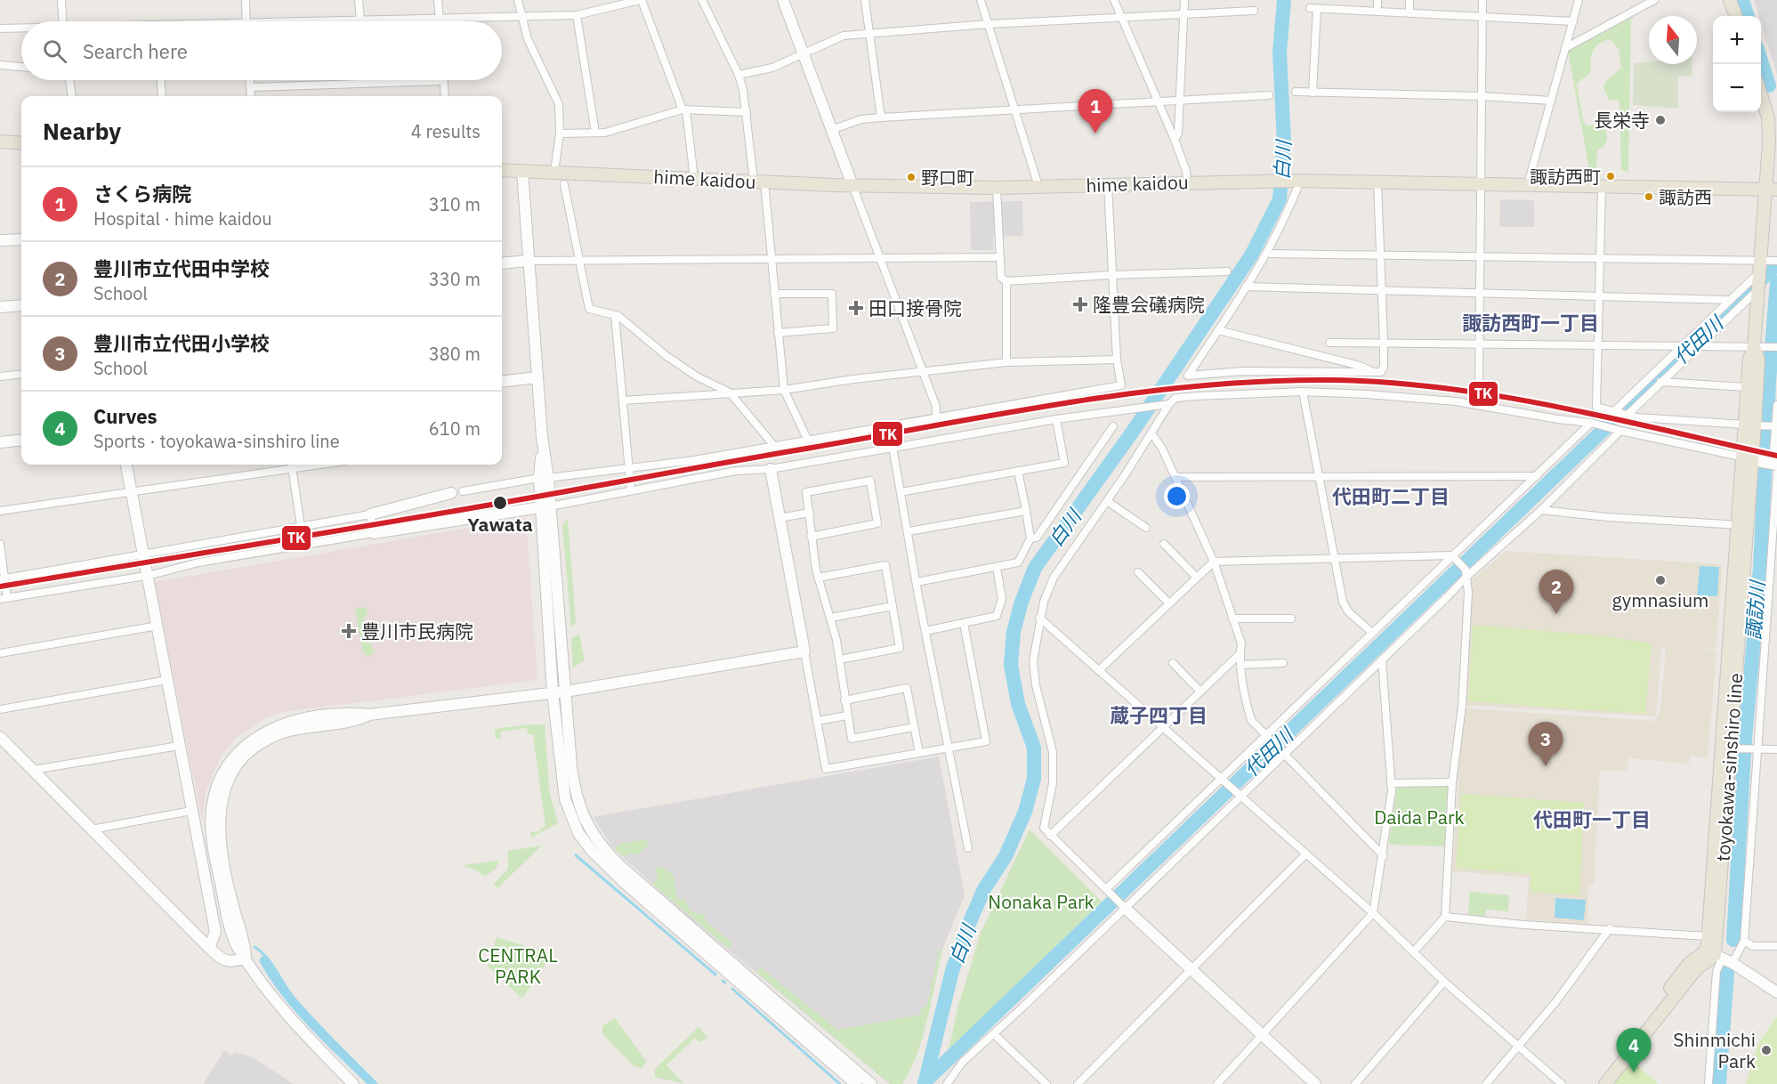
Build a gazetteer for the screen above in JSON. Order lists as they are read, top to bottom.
{
  "streets": {
    "main road": ["hime kaidou", "toyokawa-sinshiro line"]
  },
  "crossings": [
    ["hime kaidou", "toyokawa-sinshiro line"]
  ],
  "districts": [
    "諏訪西町一丁目",
    "代田町二丁目",
    "蔵子四丁目",
    "代田町一丁目"
  ],
  "water": ["白川", "代田川", "諏訪川"],
  "parks": ["Daida Park", "Nonaka Park", "CENTRAL PARK"],
  "places": {
    "other": [
      "長栄寺",
      "諏訪西町",
      "野口町",
      "諏訪西",
      "Yawata",
      "gymnasium",
      "Shinmichi Park"
    ],
    "health": ["隆豊会礒病院", "田口接骨院", "豊川市民病院"]
  },
  "lines": ["transit line TK"],
  "north": "top",
  "page": {
    "map_buttons": ["+", "−"],
    "search": "Search here",
    "pins": [
      "1",
      "2",
      "3",
      "4"
    ],
    "heading": ["Nearby", "4 results"],
    "list": [
      {
        "mark": "1",
        "name": "さくら病院",
        "note": "Hospital · hime kaidou",
        "value": "310 m"
      },
      {
        "mark": "2",
        "name": "豊川市立代田中学校",
        "note": "School",
        "value": "330 m"
      },
      {
        "mark": "3",
        "name": "豊川市立代田小学校",
        "note": "School",
        "value": "380 m"
      },
      {
        "mark": "4",
        "name": "Curves",
        "note": "Sports · toyokawa-sinshiro line",
        "value": "610 m"
      }
    ]
  }
}
